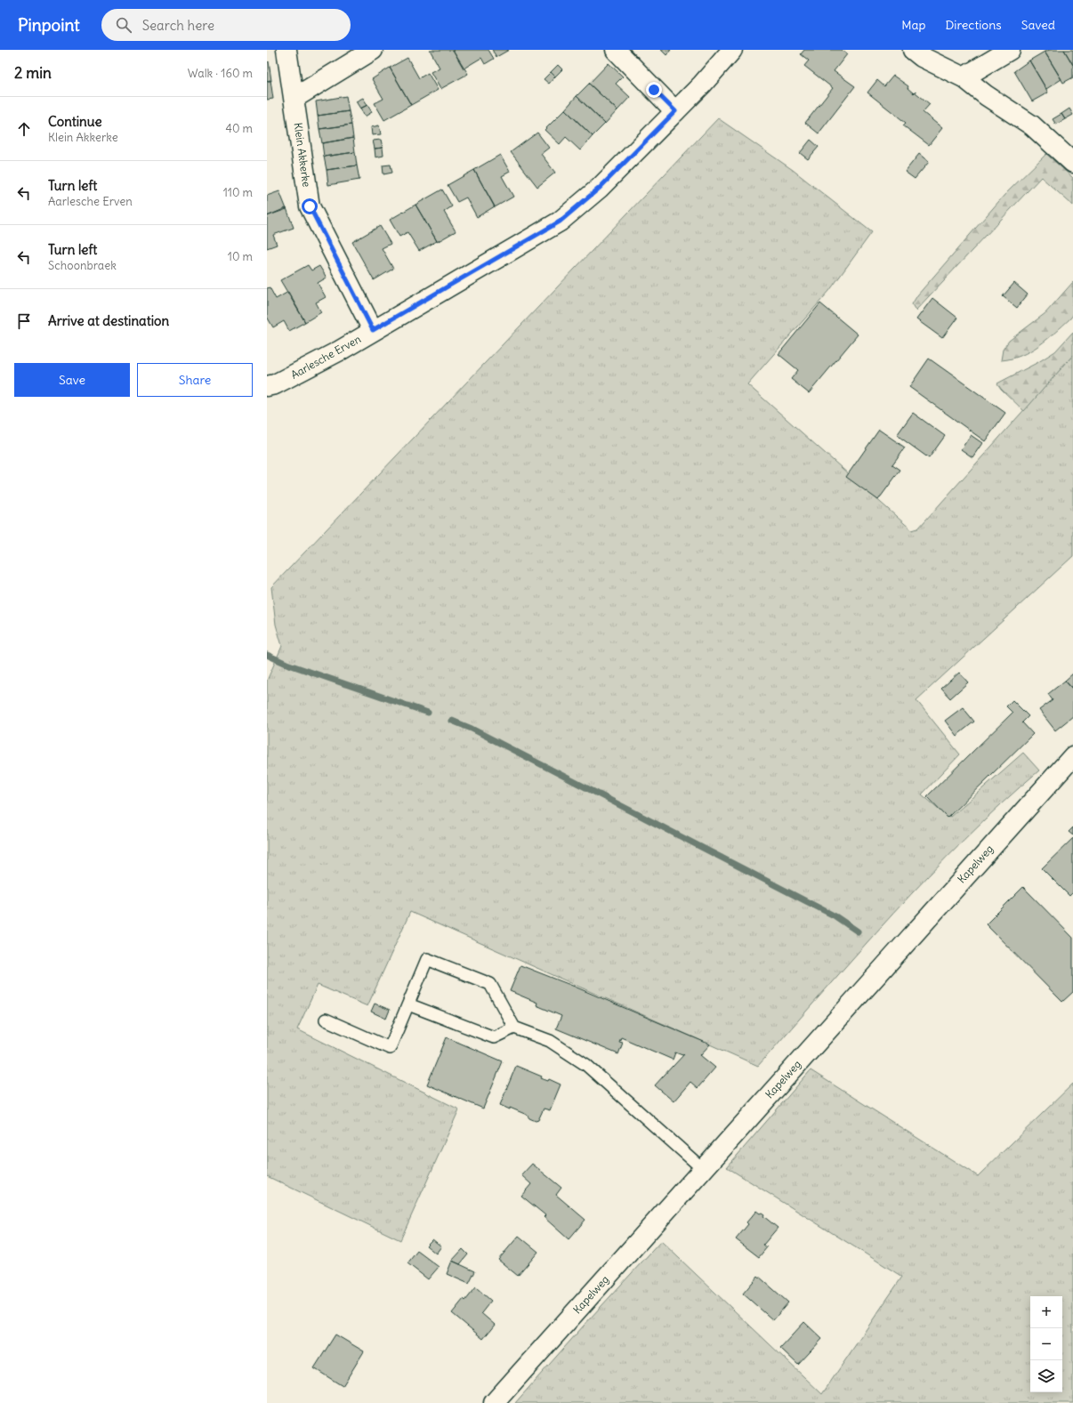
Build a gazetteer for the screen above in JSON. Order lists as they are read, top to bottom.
{
  "streets": {
    "street": ["Klein Akkerke", "Aarlesche Erven", "Kapelweg"]
  },
  "crossings": [
    ["Klein Akkerke", "Aarlesche Erven"]
  ],
  "page": {
    "header": "Pinpoint",
    "search": "Search here",
    "nav": ["Map", "Directions", "Saved"],
    "heading": ["2 min", "Walk · 160 m"],
    "list": [
      ["Continue", "Klein Akkerke", "40 m"],
      ["Turn left", "Aarlesche Erven", "110 m"],
      ["Turn left", "Schoonbraek", "10 m"],
      "Arrive at destination"
    ],
    "buttons": ["Save", "Share"],
    "map_buttons": ["+", "−"]
  }
}
